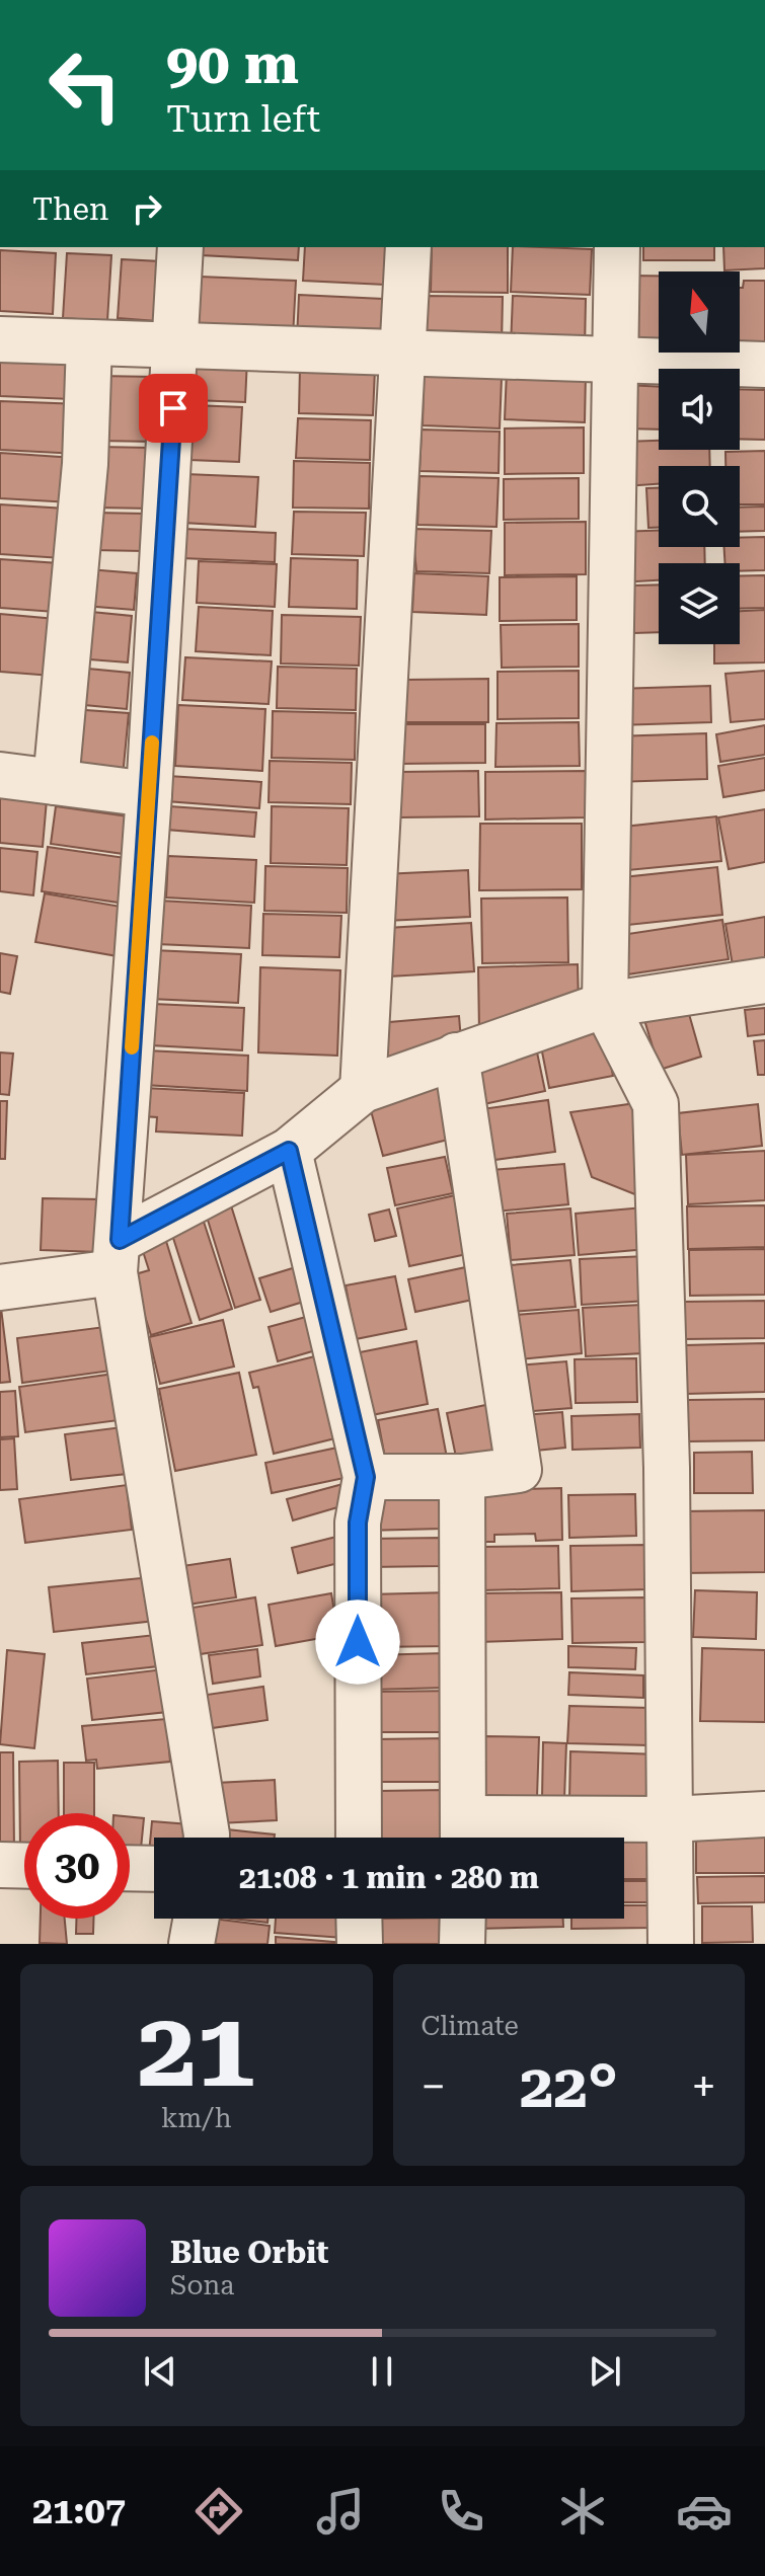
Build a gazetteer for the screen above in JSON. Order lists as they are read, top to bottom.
{
  "north": "top",
  "page": {
    "turn": ["90 m", "Turn left"],
    "then": "Then",
    "limit": "30",
    "trip": "21:08 · 1 min · 280 m",
    "tile": [
      ["21", "km/h"],
      "Climate"
    ],
    "heat": ["−", "22°", "+"],
    "song": ["Blue Orbit", "Sona"],
    "tabs": "21:07"
  }
}
